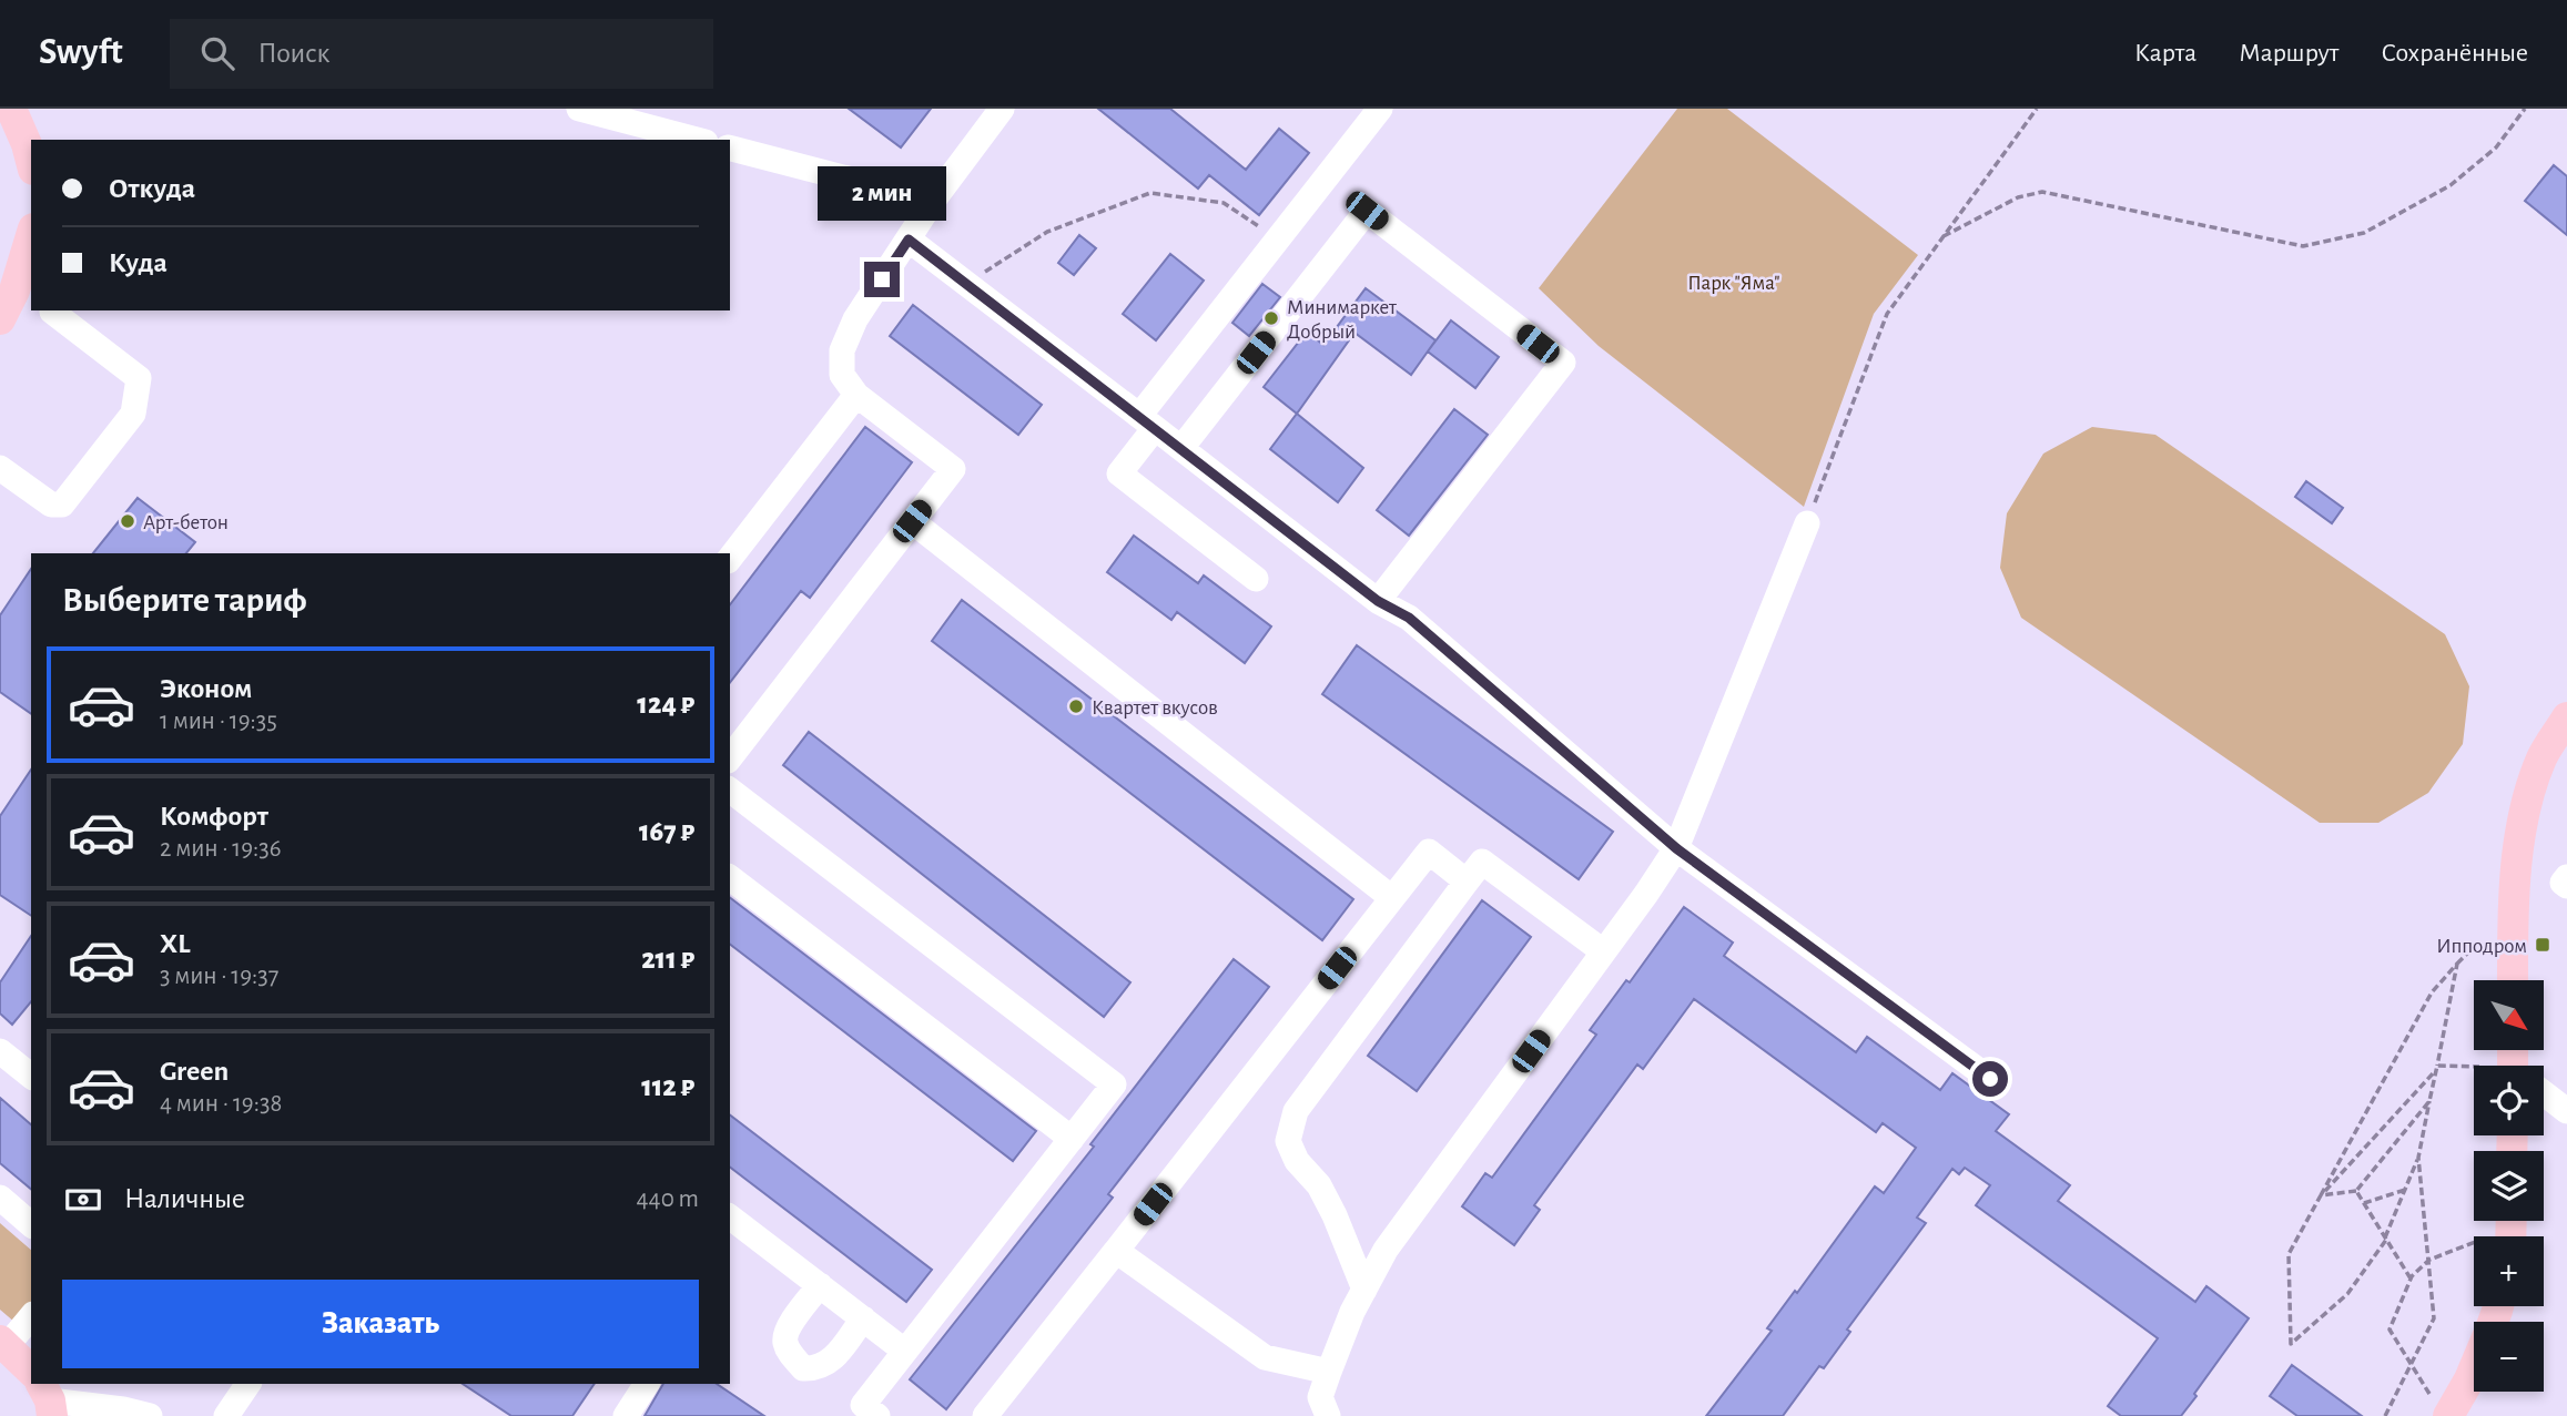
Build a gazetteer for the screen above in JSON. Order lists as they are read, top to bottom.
{
  "parks": ["Парк \"Яма\""],
  "places": {
    "other": ["Минимаркет Добрый", "Арт-бетон", "Квартет вкусов"],
    "transit": ["Ипподром"]
  },
  "north": "bottom right",
  "page": {
    "header": "Swyft",
    "search": "Поиск",
    "nav": ["Карта", "Маршрут", "Сохранённые"],
    "banner": ["Откуда", "Куда"],
    "bubble": "2 мин",
    "heading": "Выберите тариф",
    "list": [
      {
        "name": "Эконом",
        "note": "1 мин · 19:35",
        "value": "124 ₽"
      },
      {
        "name": "Комфорт",
        "note": "2 мин · 19:36",
        "value": "167 ₽"
      },
      {
        "name": "XL",
        "note": "3 мин · 19:37",
        "value": "211 ₽"
      },
      {
        "name": "Green",
        "note": "4 мин · 19:38",
        "value": "112 ₽"
      }
    ],
    "map_buttons": ["+", "−"],
    "pay": ["Наличные", "440 m"],
    "buttons": "Заказать"
  }
}
